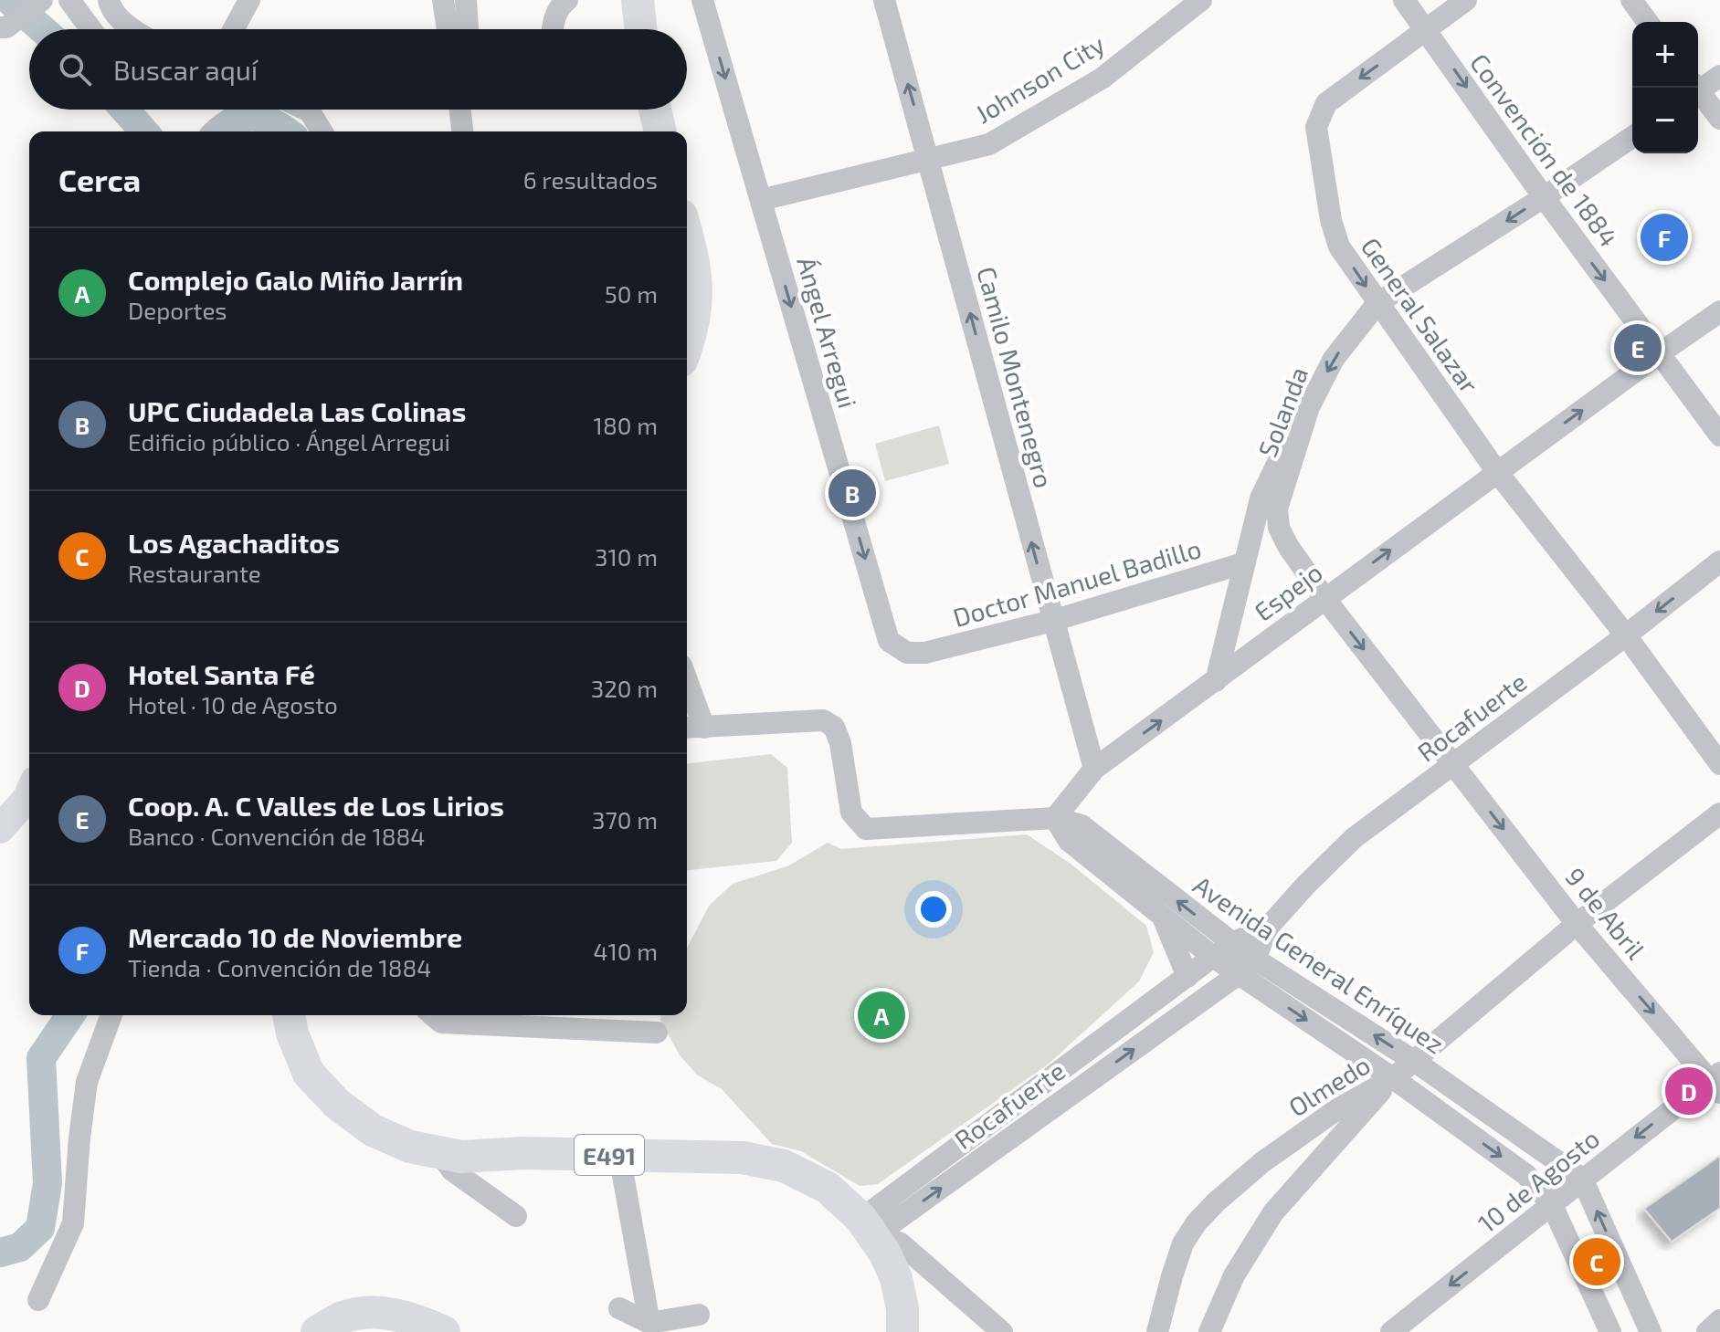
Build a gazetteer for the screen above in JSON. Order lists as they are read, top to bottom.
{
  "streets": {
    "highway": ["E491"],
    "street": [
      "Johnson City",
      "Convención de 1884",
      "General Salazar",
      "Ángel Arregui",
      "Camilo Montenegro",
      "Solanda",
      "Doctor Manuel Badillo",
      "Espejo",
      "Rocafuerte",
      "9 de Abril",
      "Avenida General Enríquez",
      "Olmedo",
      "10 de Agosto"
    ]
  },
  "crossings": [
    ["Johnson City", "Ángel Arregui"],
    ["Johnson City", "Camilo Montenegro"],
    ["Convención de 1884", "General Salazar"],
    ["Convención de 1884", "Solanda"],
    ["Convención de 1884", "Espejo"],
    ["General Salazar", "Solanda"],
    ["General Salazar", "Espejo"],
    ["General Salazar", "Rocafuerte"],
    ["Ángel Arregui", "Doctor Manuel Badillo"],
    ["Camilo Montenegro", "Doctor Manuel Badillo"],
    ["Camilo Montenegro", "Espejo"],
    ["Solanda", "Espejo"],
    ["Solanda", "Rocafuerte"],
    ["Solanda", "9 de Abril"],
    ["Espejo", "Avenida General Enríquez"],
    ["Rocafuerte", "9 de Abril"],
    ["Rocafuerte", "Avenida General Enríquez"],
    ["Rocafuerte", "E491"],
    ["9 de Abril", "Olmedo"],
    ["9 de Abril", "10 de Agosto"],
    ["Avenida General Enríquez", "Olmedo"],
    ["Avenida General Enríquez", "10 de Agosto"]
  ],
  "one_way": [
    "Convención de 1884",
    "Ángel Arregui",
    "Camilo Montenegro",
    "Espejo",
    "9 de Abril"
  ],
  "page": {
    "map_buttons": ["+", "−"],
    "search": "Buscar aquí",
    "heading": ["Cerca", "6 resultados"],
    "pins": [
      "F",
      "E",
      "B",
      "A",
      "D",
      "C"
    ],
    "list": [
      {
        "mark": "A",
        "name": "Complejo Galo Miño Jarrín",
        "note": "Deportes",
        "value": "50 m"
      },
      {
        "mark": "B",
        "name": "UPC Ciudadela Las Colinas",
        "note": "Edificio público · Ángel Arregui",
        "value": "180 m"
      },
      {
        "mark": "C",
        "name": "Los Agachaditos",
        "note": "Restaurante",
        "value": "310 m"
      },
      {
        "mark": "D",
        "name": "Hotel Santa Fé",
        "note": "Hotel · 10 de Agosto",
        "value": "320 m"
      },
      {
        "mark": "E",
        "name": "Coop. A. C Valles de Los Lirios",
        "note": "Banco · Convención de 1884",
        "value": "370 m"
      },
      {
        "mark": "F",
        "name": "Mercado 10 de Noviembre",
        "note": "Tienda · Convención de 1884",
        "value": "410 m"
      }
    ]
  }
}
